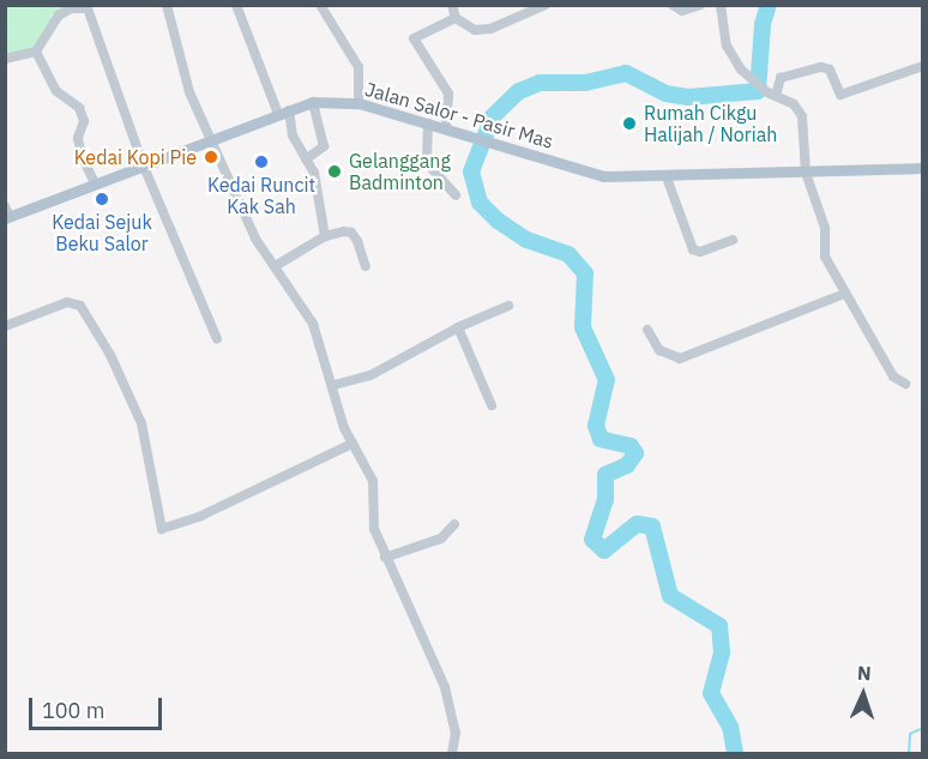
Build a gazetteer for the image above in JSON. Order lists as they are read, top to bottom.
{
  "streets": {
    "main road": ["Jalan Salor - Pasir Mas"]
  },
  "places": [
    "Rumah Cikgu Halijah / Noriah",
    "Kedai Kopi Pie",
    "Kedai Runcit Kak Sah",
    "Gelanggang Badminton",
    "Kedai Sejuk Beku Salor"
  ],
  "scale_bar": "100 m",
  "north": "top"
}
